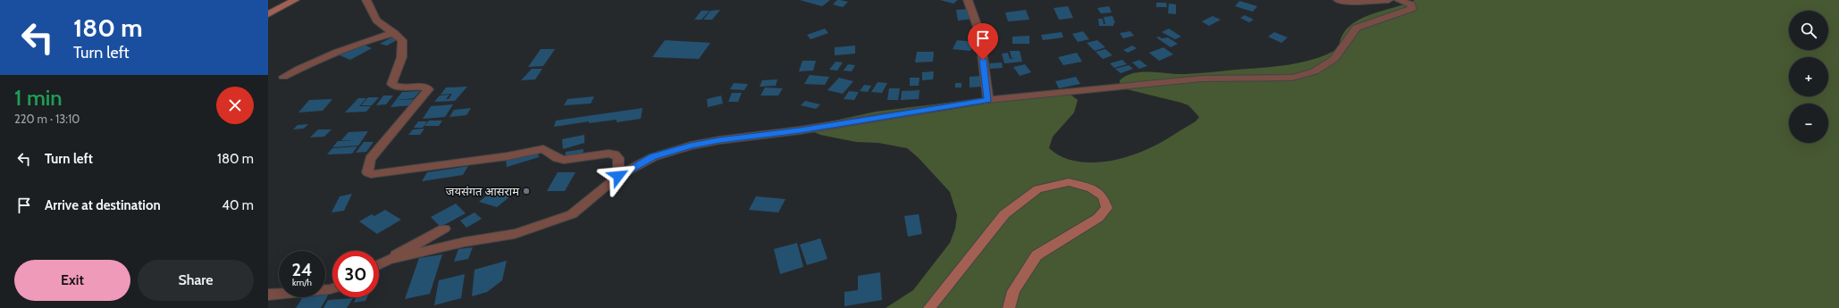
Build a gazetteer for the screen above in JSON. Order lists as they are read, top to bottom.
{
  "places": ["जयसंगत आसराम"],
  "page": {
    "turn": ["180 m", "Turn left"],
    "map_buttons": ["+", "−"],
    "heading": ["1 min", "220 m · 13:10"],
    "list": [
      {
        "name": "Turn left",
        "value": "180 m"
      },
      {
        "name": "Arrive at destination",
        "value": "40 m"
      }
    ],
    "speed": "24 km/h",
    "limit": "30",
    "buttons": ["Exit", "Share"]
  }
}
